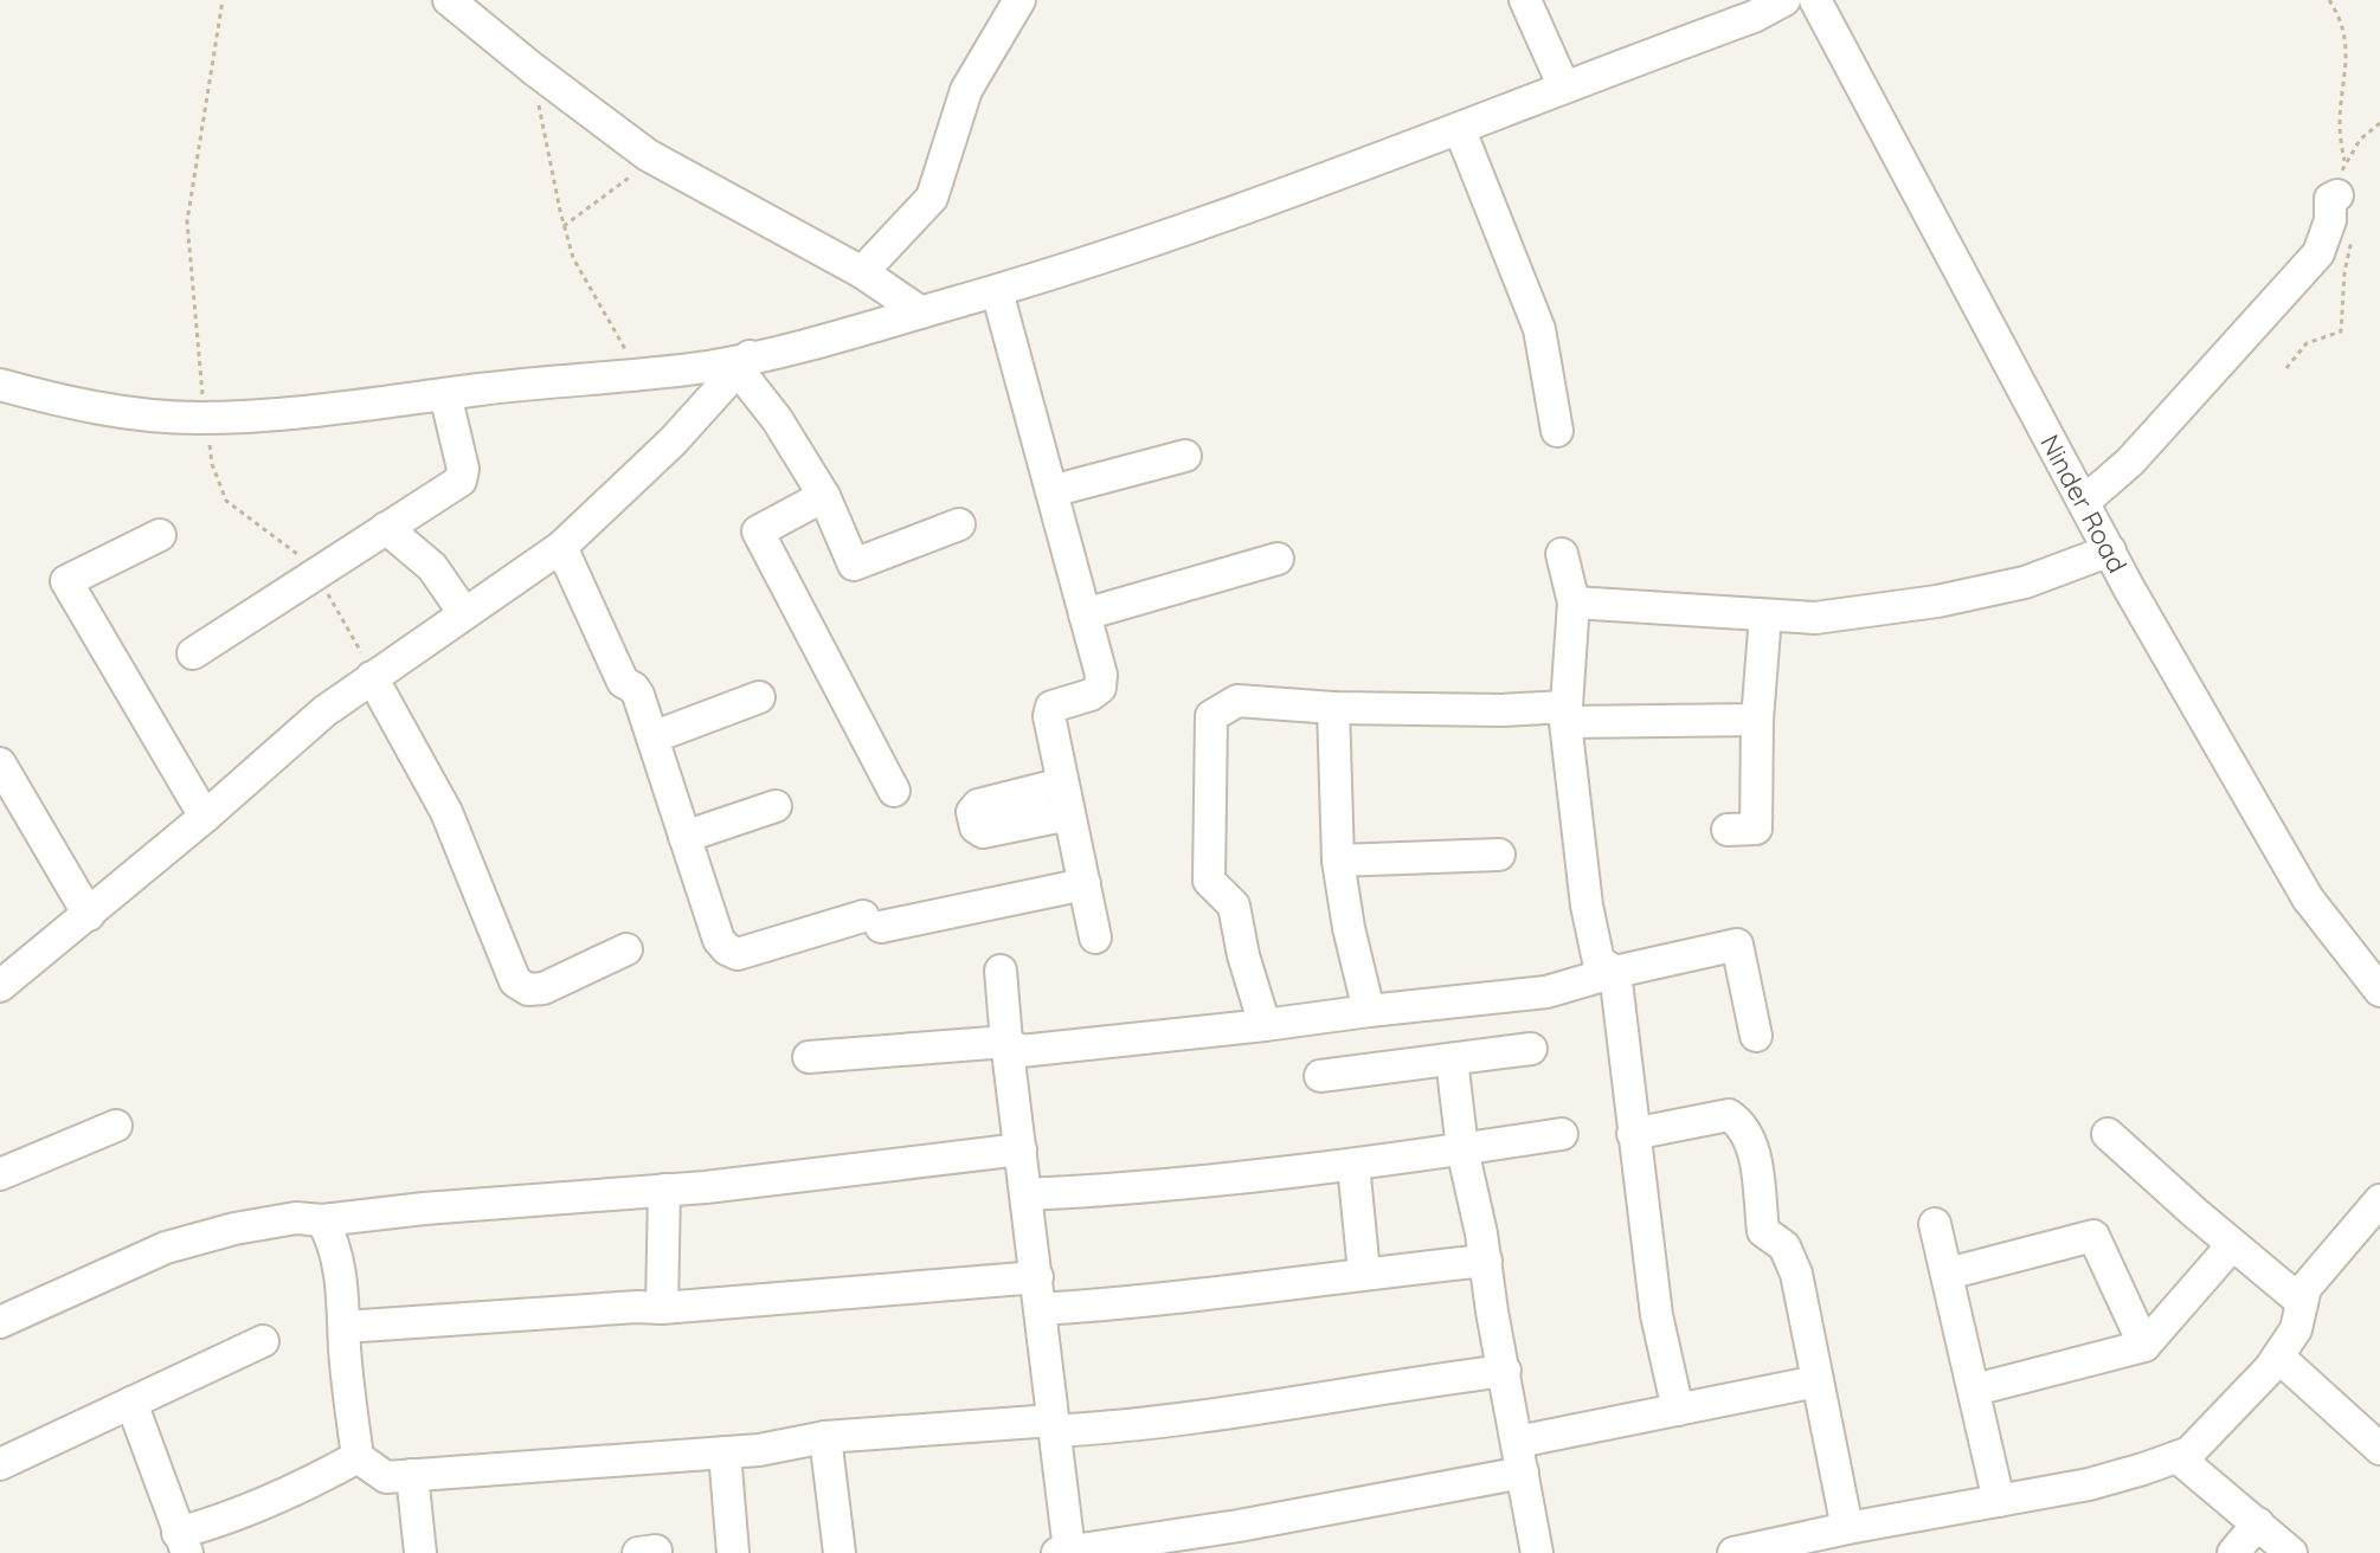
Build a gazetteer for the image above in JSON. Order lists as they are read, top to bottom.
{
  "streets": {
    "street": ["Ninder Road"]
  }
}
